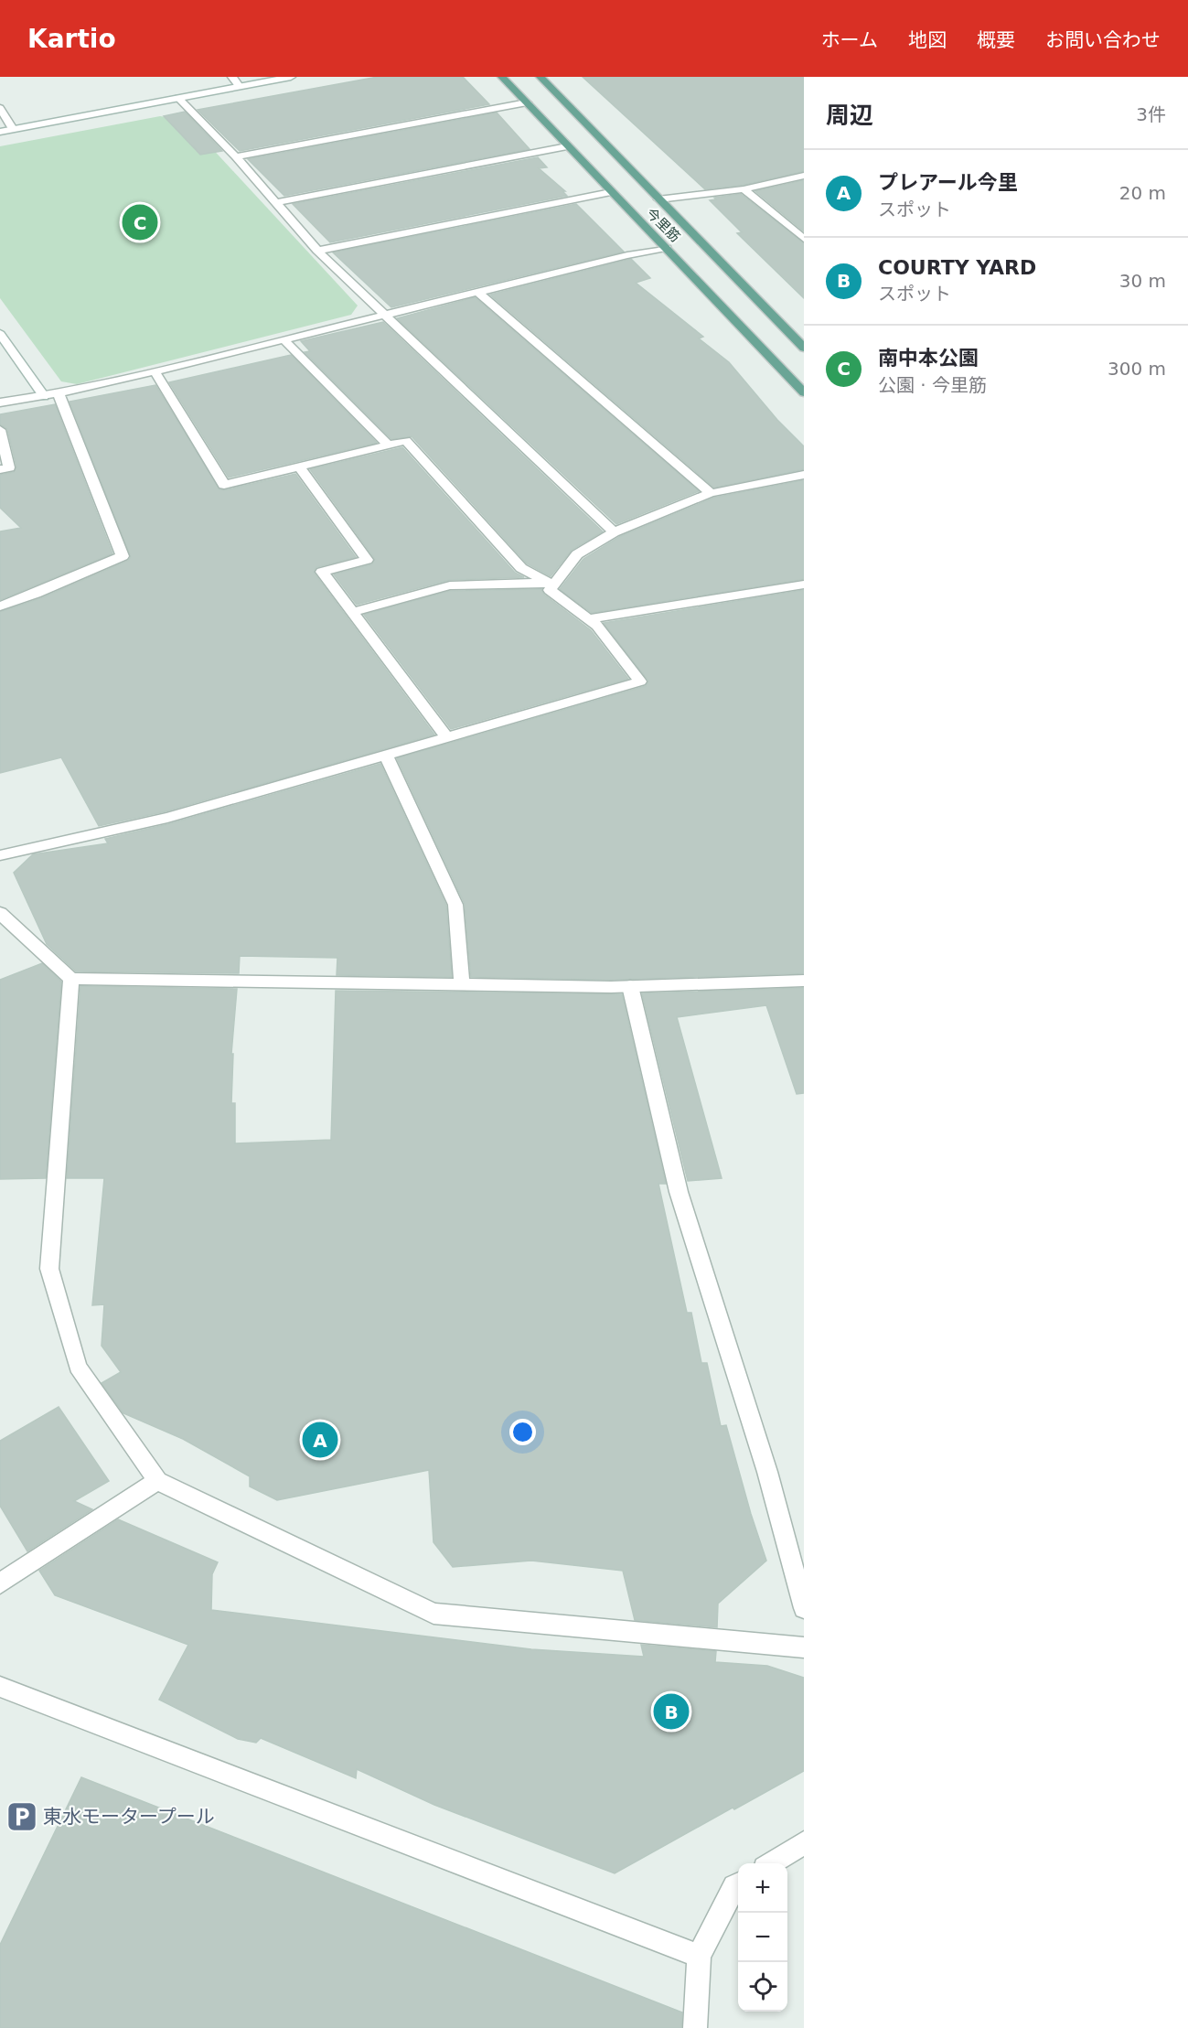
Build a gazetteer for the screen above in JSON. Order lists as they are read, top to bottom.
{
  "streets": {
    "main road": ["今里筋"]
  },
  "places": {
    "parking": ["東水モータープール"]
  },
  "page": {
    "header": "Kartio",
    "nav": [
      "ホーム",
      "地図",
      "概要",
      "お問い合わせ"
    ],
    "heading": ["周辺", "3件"],
    "list": [
      {
        "mark": "A",
        "name": "プレアール今里",
        "note": "スポット",
        "value": "20 m"
      },
      {
        "mark": "B",
        "name": "COURTY YARD",
        "note": "スポット",
        "value": "30 m"
      },
      {
        "mark": "C",
        "name": "南中本公園",
        "note": "公園 · 今里筋",
        "value": "300 m"
      }
    ],
    "pins": ["C", "A", "B"],
    "map_buttons": ["+", "−"]
  }
}
